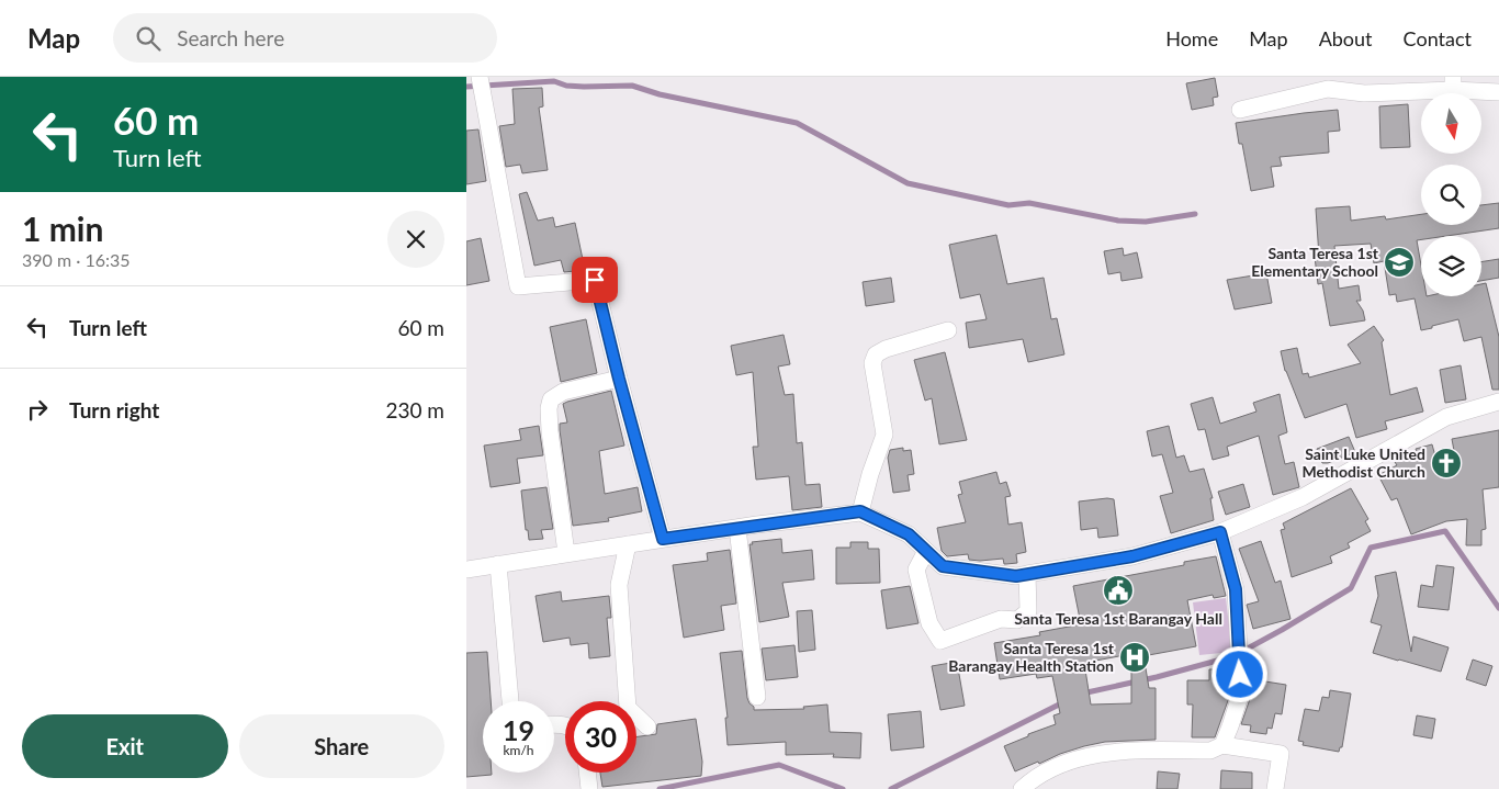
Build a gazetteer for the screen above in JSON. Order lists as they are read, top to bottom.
{
  "places": {
    "school or university": ["Santa Teresa 1st Elementary School"],
    "church": ["Saint Luke United Methodist Church"],
    "public building": ["Santa Teresa 1st Barangay Hall"],
    "hospital": ["Santa Teresa 1st Barangay Health Station"]
  },
  "north": "bottom",
  "page": {
    "header": "Map",
    "search": "Search here",
    "nav": [
      "Home",
      "Map",
      "About",
      "Contact"
    ],
    "turn": ["60 m", "Turn left"],
    "heading": ["1 min", "390 m · 16:35"],
    "list": [
      {
        "name": "Turn left",
        "value": "60 m"
      },
      {
        "name": "Turn right",
        "value": "230 m"
      }
    ],
    "speed": "19 km/h",
    "limit": "30",
    "buttons": ["Exit", "Share"]
  }
}
